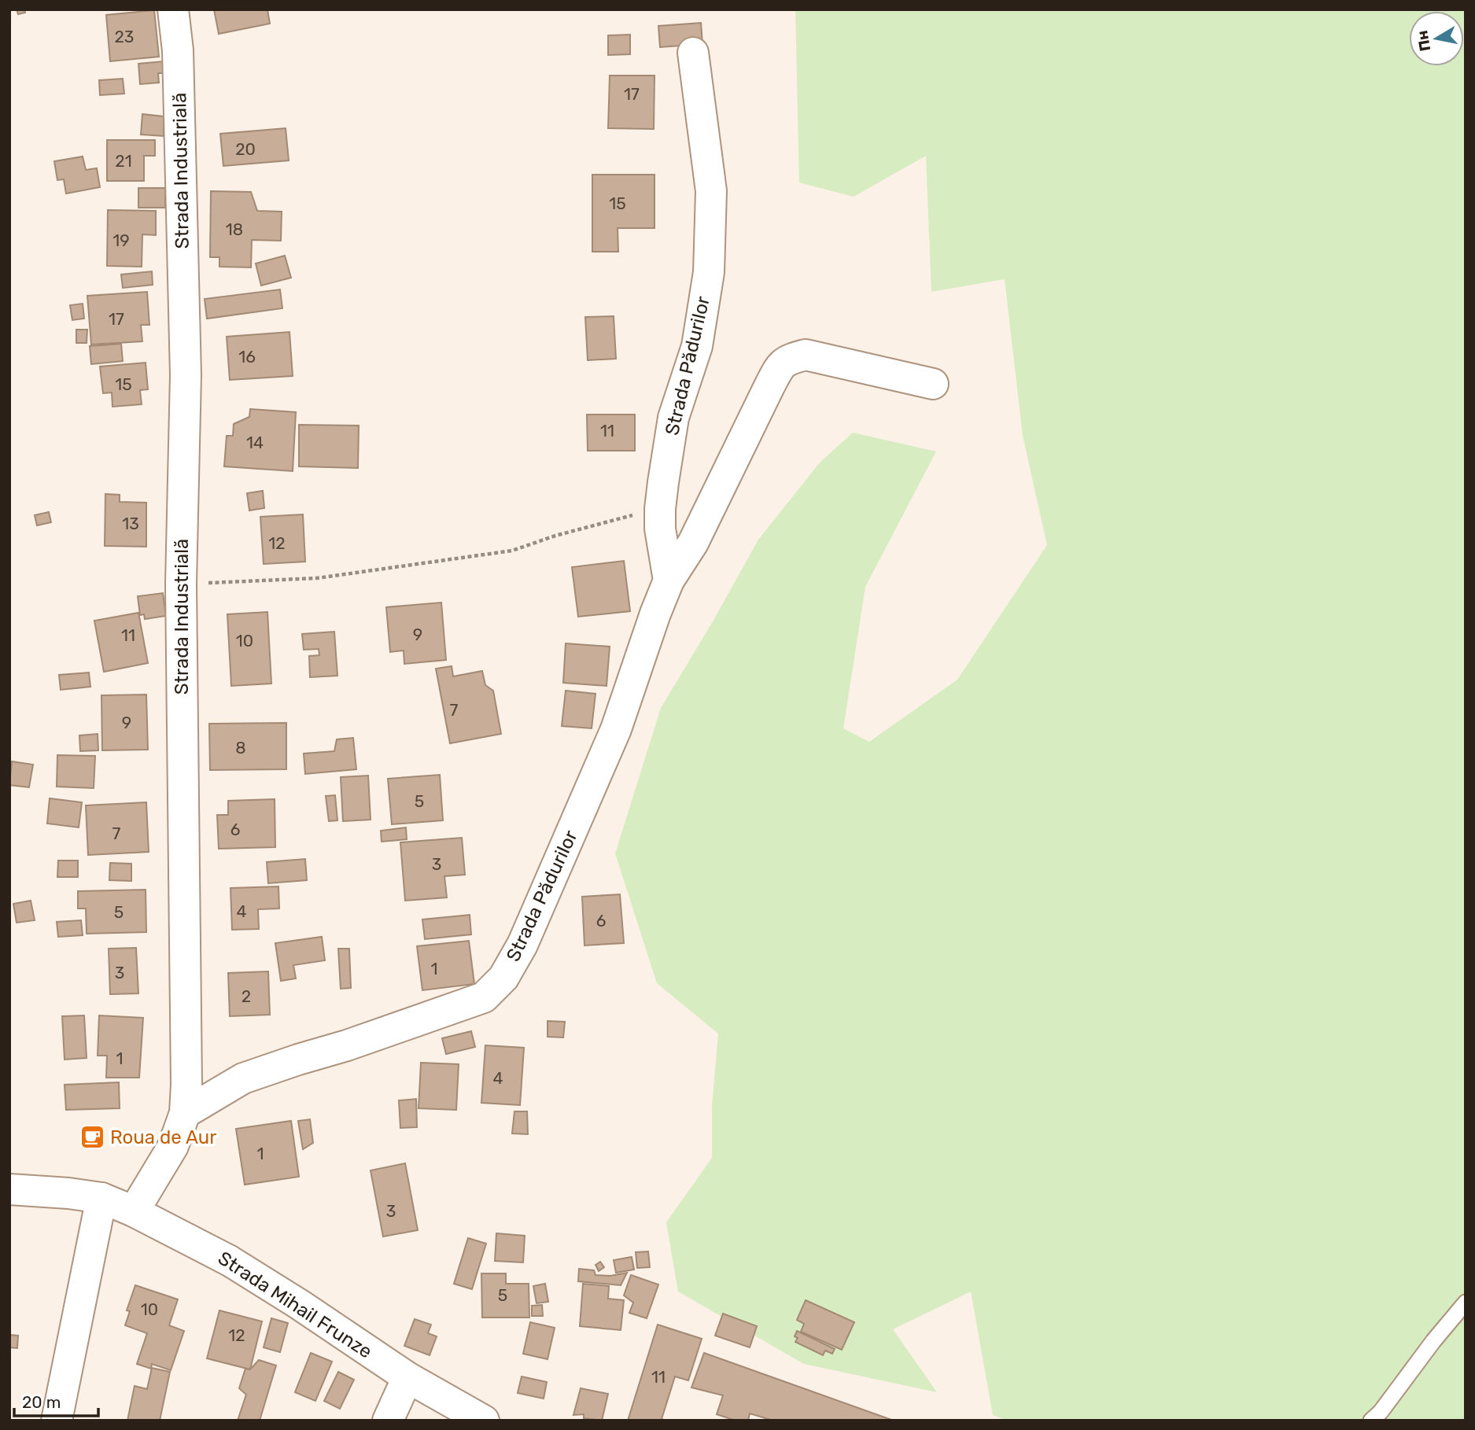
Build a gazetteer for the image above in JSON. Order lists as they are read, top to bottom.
{
  "streets": {
    "street": ["Strada Industrială", "Strada Pădurilor", "Strada Mihail Frunze"]
  },
  "crossings": [
    ["Strada Industrială", "Strada Pădurilor"],
    ["Strada Industrială", "Strada Mihail Frunze"]
  ],
  "places": {
    "cafe": ["Roua de Aur"]
  },
  "house_numbers": [
    "23",
    "17",
    "20",
    "21",
    "15",
    "18",
    "19",
    "17",
    "16",
    "15",
    "11",
    "14",
    "13",
    "12",
    "9",
    "11",
    "10",
    "7",
    "9",
    "8",
    "5",
    "6",
    "7",
    "3",
    "4",
    "5",
    "6",
    "1",
    "3",
    "2",
    "1",
    "4",
    "1",
    "3",
    "5",
    "10",
    "12",
    "11"
  ],
  "scale_bar": "20 m",
  "north": "left"
}
